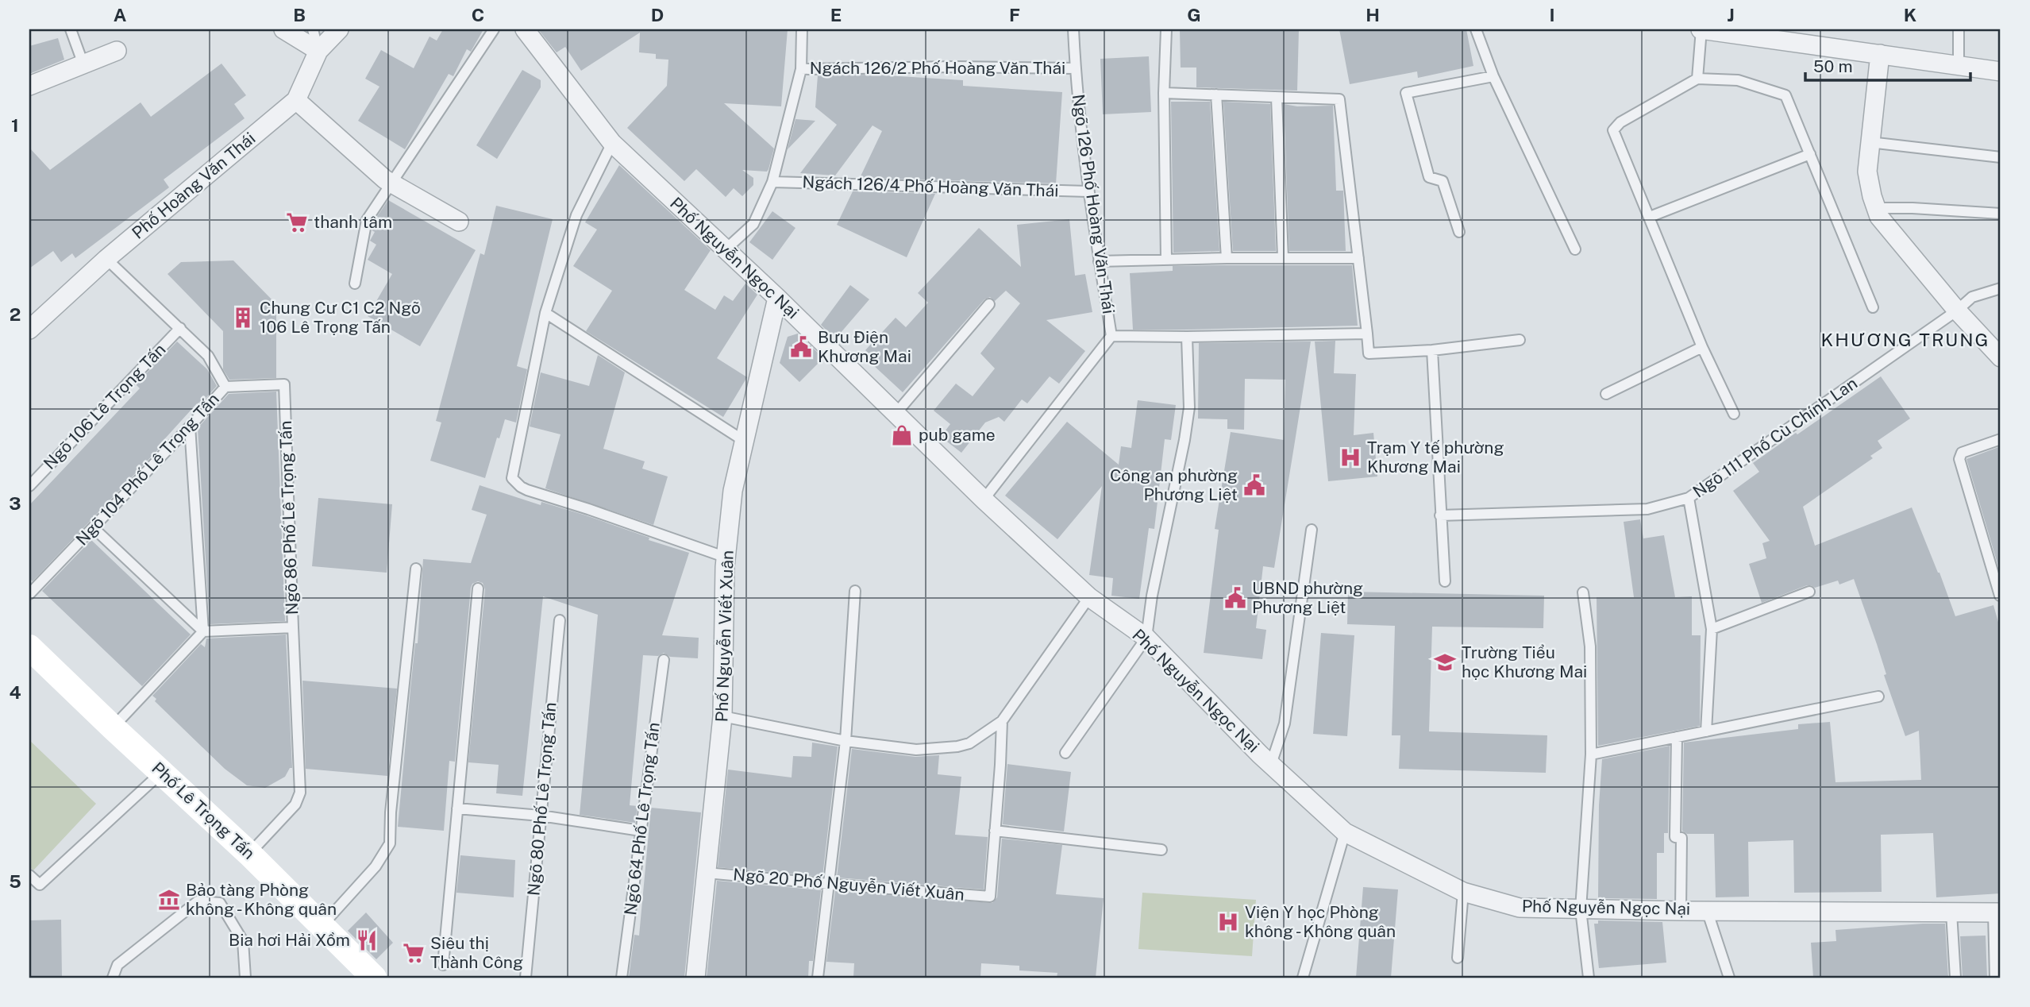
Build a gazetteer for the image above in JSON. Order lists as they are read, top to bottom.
{
  "streets": {
    "main road": ["Phố Lê Trọng Tấn"],
    "street": ["Phố Hoàng Văn Thái", "Phố Nguyễn Ngọc Nại", "Phố Nguyễn Viết Xuân"],
    "lane": [
      "Ngách 126/2 Phố Hoàng Văn Thái",
      "Ngách 126/4 Phố Hoàng Văn Thái",
      "Ngõ 126 Phố Hoàng Văn Thái",
      "Ngõ 106 Lê Trọng Tấn",
      "Ngõ 111 Phố Cù Chính Lan",
      "Ngõ 104 Phố Lê Trọng Tấn",
      "Ngõ 86 Phố Lê Trọng Tấn",
      "Ngõ 80 Phố Lê Trọng Tấn",
      "Ngõ 64 Phố Lê Trọng Tấn",
      "Ngõ 20 Phố Nguyễn Viết Xuân"
    ]
  },
  "crossings": [
    ["Ngách 126/2 Phố Hoàng Văn Thái", "Ngõ 126 Phố Hoàng Văn Thái"],
    ["Ngách 126/4 Phố Hoàng Văn Thái", "Ngõ 126 Phố Hoàng Văn Thái"],
    ["Phố Nguyễn Ngọc Nại", "Phố Nguyễn Viết Xuân"],
    ["Ngõ 104 Phố Lê Trọng Tấn", "Ngõ 86 Phố Lê Trọng Tấn"],
    ["Phố Nguyễn Viết Xuân", "Ngõ 20 Phố Nguyễn Viết Xuân"]
  ],
  "districts": ["KHƯƠNG TRUNG"],
  "places": {
    "supermarket": ["thanh tâm", "Siêu thị Thành Công"],
    "building": ["Chung Cư C1 C2 Ngõ 106 Lê Trọng Tấn"],
    "public building": ["Bưu Điện Khương Mai", "Công an phường Phương Liệt", "UBND phường Phương Liệt"],
    "shop": ["pub game"],
    "hospital": ["Trạm Y tế phường Khương Mai", "Viện Y học Phòng không - Không quân"],
    "school or university": ["Trường Tiểu học Khương Mai"],
    "museum": ["Bảo tàng Phòng không - Không quân"],
    "restaurant": ["Bia hơi Hải Xồm"]
  },
  "scale_bar": "50 m",
  "grid": {
    "columns": [
      "A",
      "B",
      "C",
      "D",
      "E",
      "F",
      "G",
      "H",
      "I",
      "J",
      "K"
    ],
    "rows": [
      "1",
      "2",
      "3",
      "4",
      "5"
    ]
  }
}
